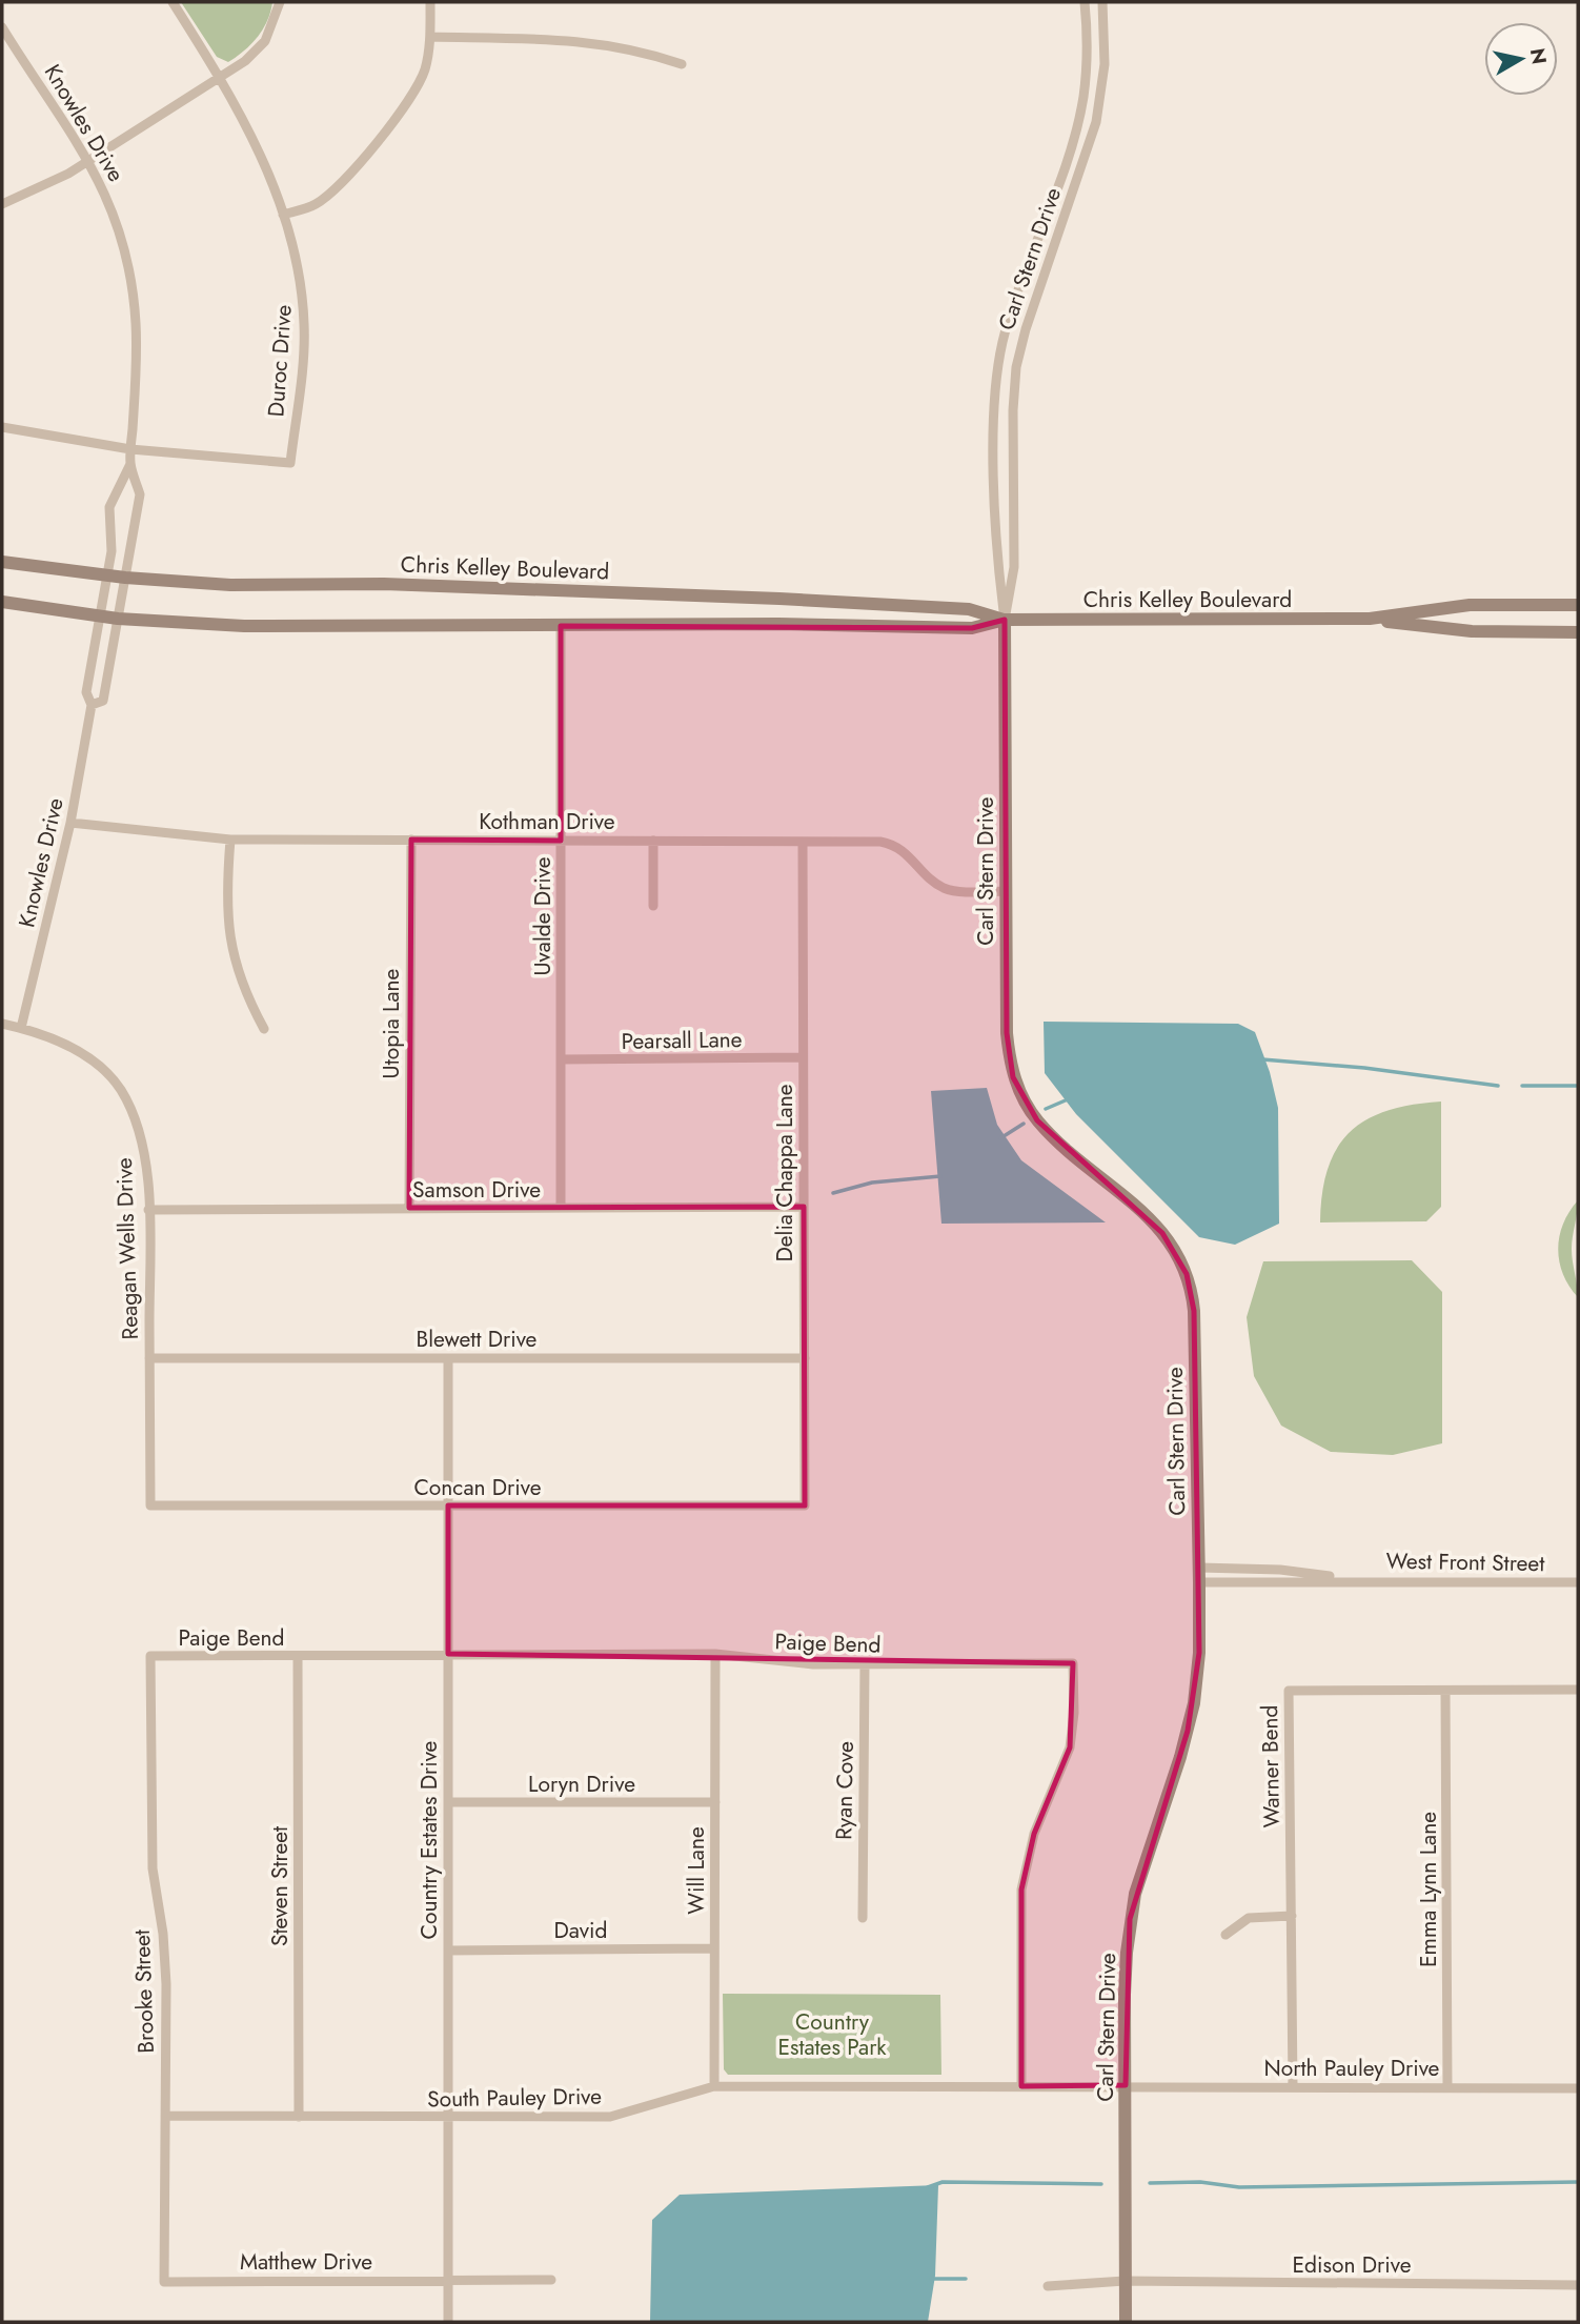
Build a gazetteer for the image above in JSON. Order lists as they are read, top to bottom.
{
  "streets": {
    "main road": ["Carl Stern Drive", "Chris Kelley Boulevard"],
    "street": [
      "Knowles Drive",
      "Duroc Drive",
      "Kothman Drive",
      "Uvalde Drive",
      "Utopia Lane",
      "Pearsall Lane",
      "Delia Chappa Lane",
      "Samson Drive",
      "Reagan Wells Drive",
      "Blewett Drive",
      "Concan Drive",
      "West Front Street",
      "Paige Bend",
      "Warner Bend",
      "Loryn Drive",
      "Ryan Cove",
      "Country Estates Drive",
      "Will Lane",
      "Steven Street",
      "Emma Lynn Lane",
      "David",
      "Brooke Street",
      "North Pauley Drive",
      "South Pauley Drive",
      "Matthew Drive",
      "Edison Drive"
    ]
  },
  "crossings": [
    ["Knowles Drive", "Duroc Drive"],
    ["Knowles Drive", "Chris Kelley Boulevard"],
    ["Knowles Drive", "Kothman Drive"],
    ["Knowles Drive", "Reagan Wells Drive"],
    ["Carl Stern Drive", "Chris Kelley Boulevard"],
    ["Carl Stern Drive", "Kothman Drive"],
    ["Carl Stern Drive", "West Front Street"],
    ["Carl Stern Drive", "North Pauley Drive"],
    ["Carl Stern Drive", "South Pauley Drive"],
    ["Carl Stern Drive", "Edison Drive"],
    ["Chris Kelley Boulevard", "Uvalde Drive"],
    ["Kothman Drive", "Uvalde Drive"],
    ["Kothman Drive", "Utopia Lane"],
    ["Kothman Drive", "Delia Chappa Lane"],
    ["Uvalde Drive", "Pearsall Lane"],
    ["Uvalde Drive", "Samson Drive"],
    ["Utopia Lane", "Samson Drive"],
    ["Pearsall Lane", "Delia Chappa Lane"],
    ["Delia Chappa Lane", "Samson Drive"],
    ["Delia Chappa Lane", "Blewett Drive"],
    ["Delia Chappa Lane", "Concan Drive"],
    ["Samson Drive", "Reagan Wells Drive"],
    ["Reagan Wells Drive", "Blewett Drive"],
    ["Reagan Wells Drive", "Concan Drive"],
    ["Blewett Drive", "Country Estates Drive"],
    ["Concan Drive", "Country Estates Drive"],
    ["Paige Bend", "Ryan Cove"],
    ["Paige Bend", "Country Estates Drive"],
    ["Paige Bend", "Will Lane"],
    ["Paige Bend", "Steven Street"],
    ["Paige Bend", "Brooke Street"],
    ["Paige Bend", "South Pauley Drive"],
    ["Warner Bend", "Emma Lynn Lane"],
    ["Warner Bend", "North Pauley Drive"],
    ["Loryn Drive", "Country Estates Drive"],
    ["Loryn Drive", "Will Lane"],
    ["Country Estates Drive", "David"],
    ["Country Estates Drive", "South Pauley Drive"],
    ["Country Estates Drive", "Matthew Drive"],
    ["Will Lane", "David"],
    ["Will Lane", "South Pauley Drive"],
    ["Steven Street", "South Pauley Drive"],
    ["Emma Lynn Lane", "North Pauley Drive"],
    ["Brooke Street", "South Pauley Drive"],
    ["Brooke Street", "Matthew Drive"],
    ["North Pauley Drive", "South Pauley Drive"]
  ],
  "parks": ["Country Estates Park"],
  "north": "right"
}
